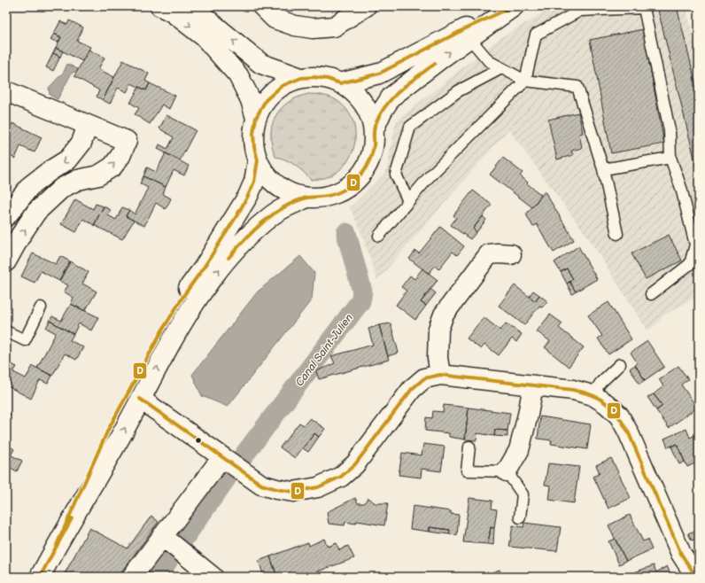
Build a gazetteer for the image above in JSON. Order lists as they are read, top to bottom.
{
  "water": ["Canal Saint-Julien"],
  "lines": ["transit line D"]
}
